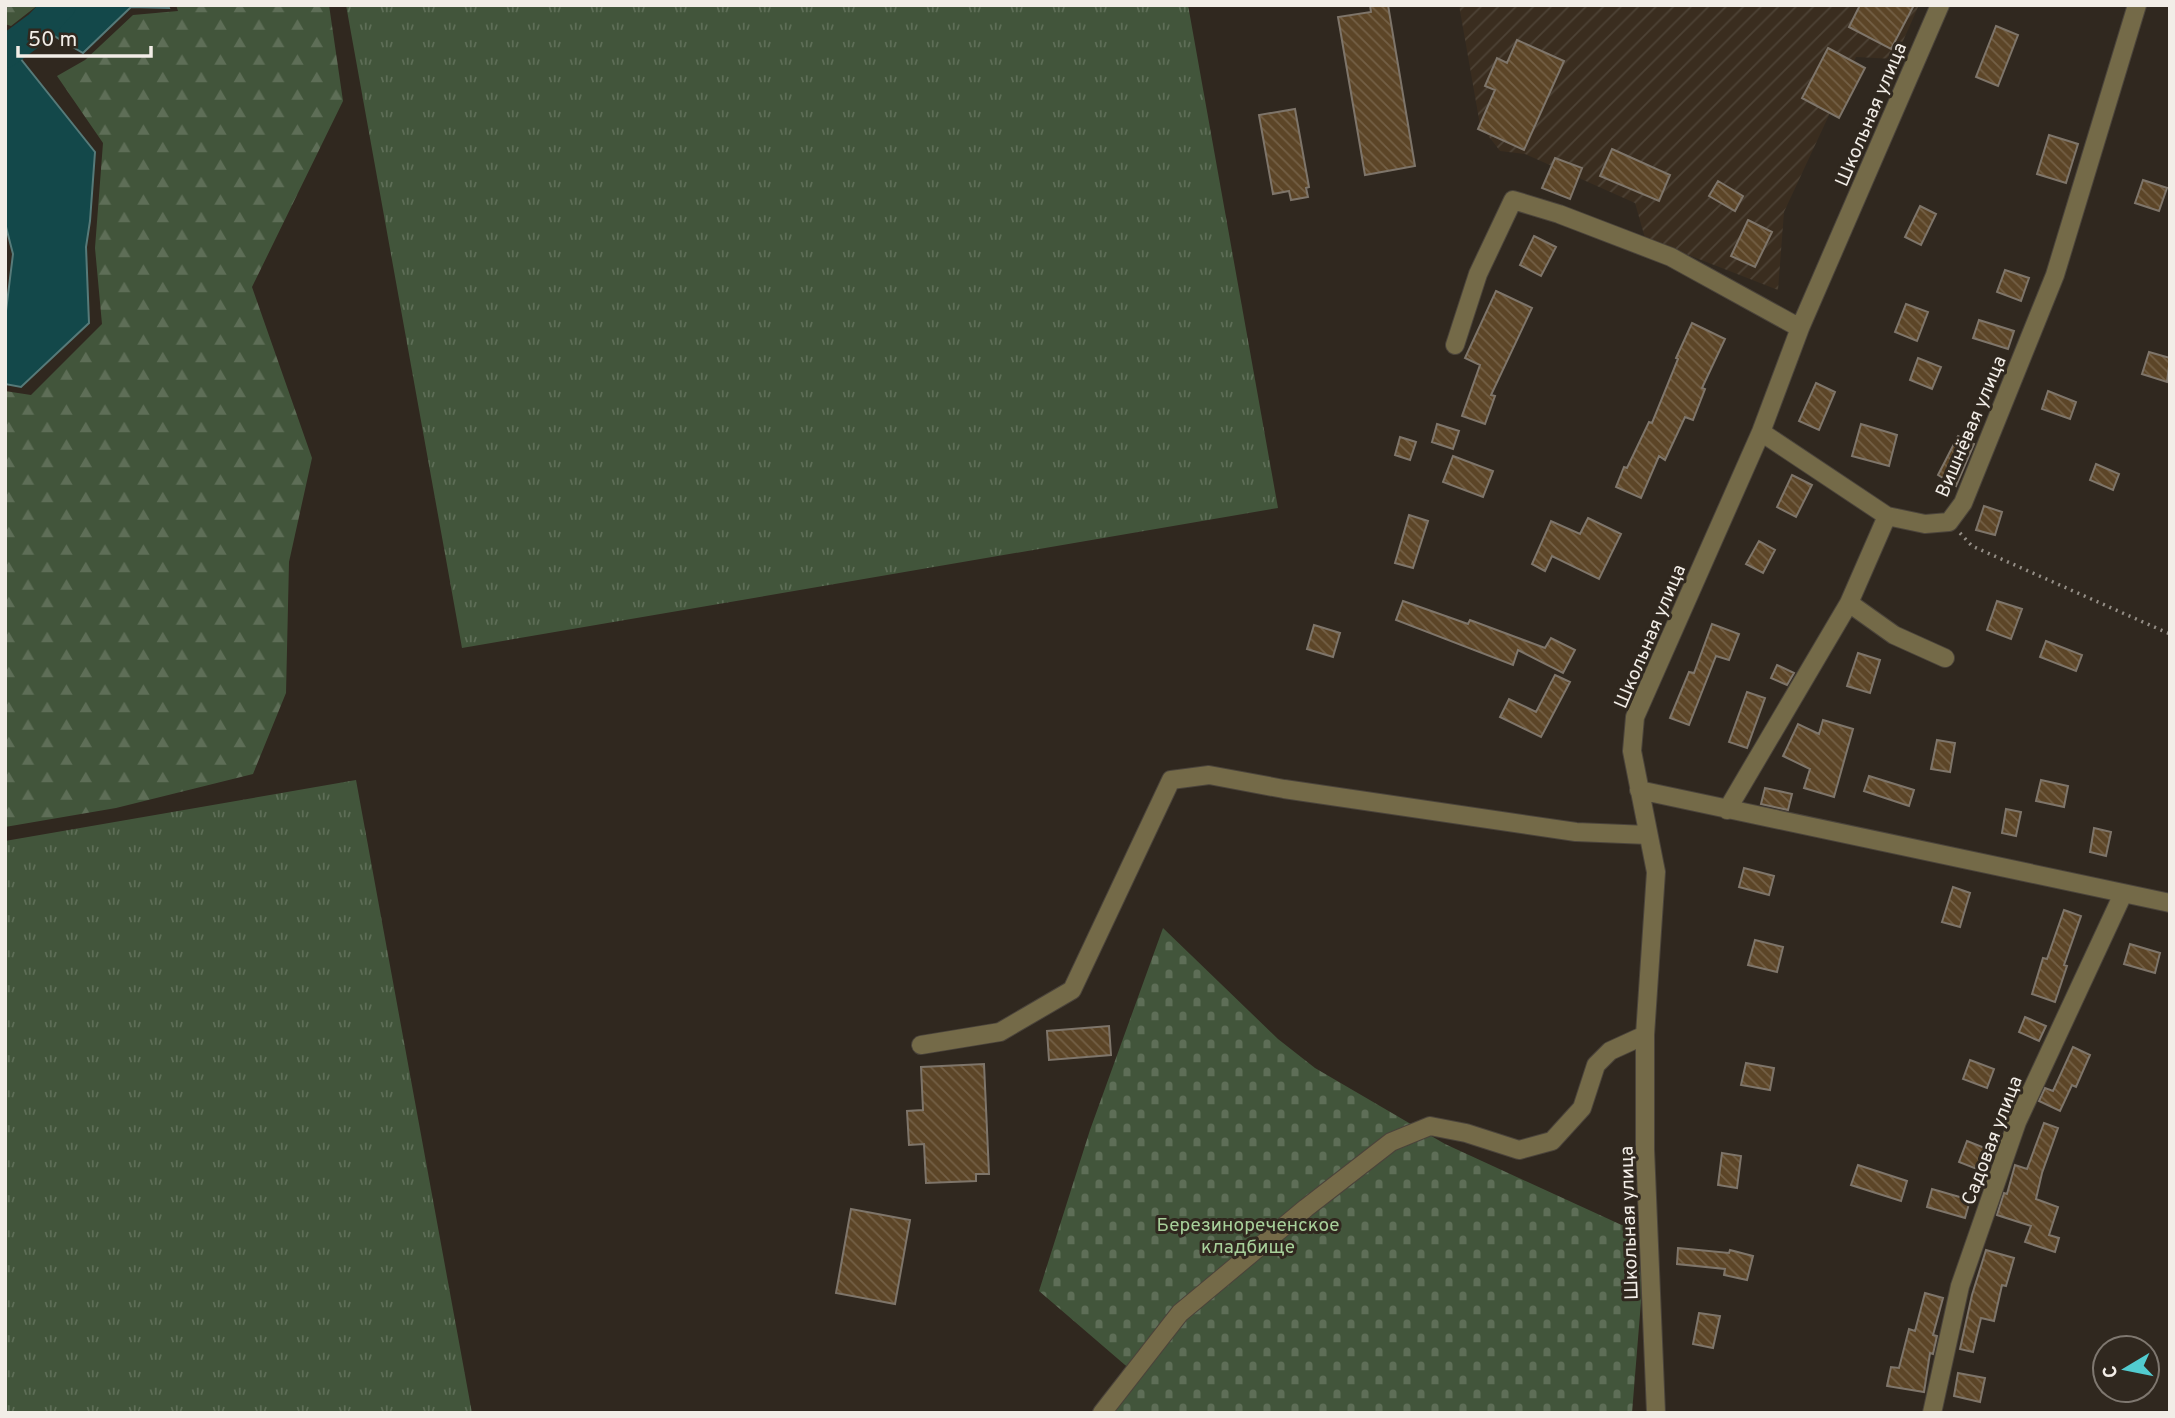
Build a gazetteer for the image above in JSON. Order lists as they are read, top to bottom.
{
  "streets": {
    "street": ["Школьная улица", "Вишнёвая улица", "Садовая улица"]
  },
  "parks": ["Березинореченское кладбище"],
  "scale_bar": "50 m",
  "north": "left"
}
